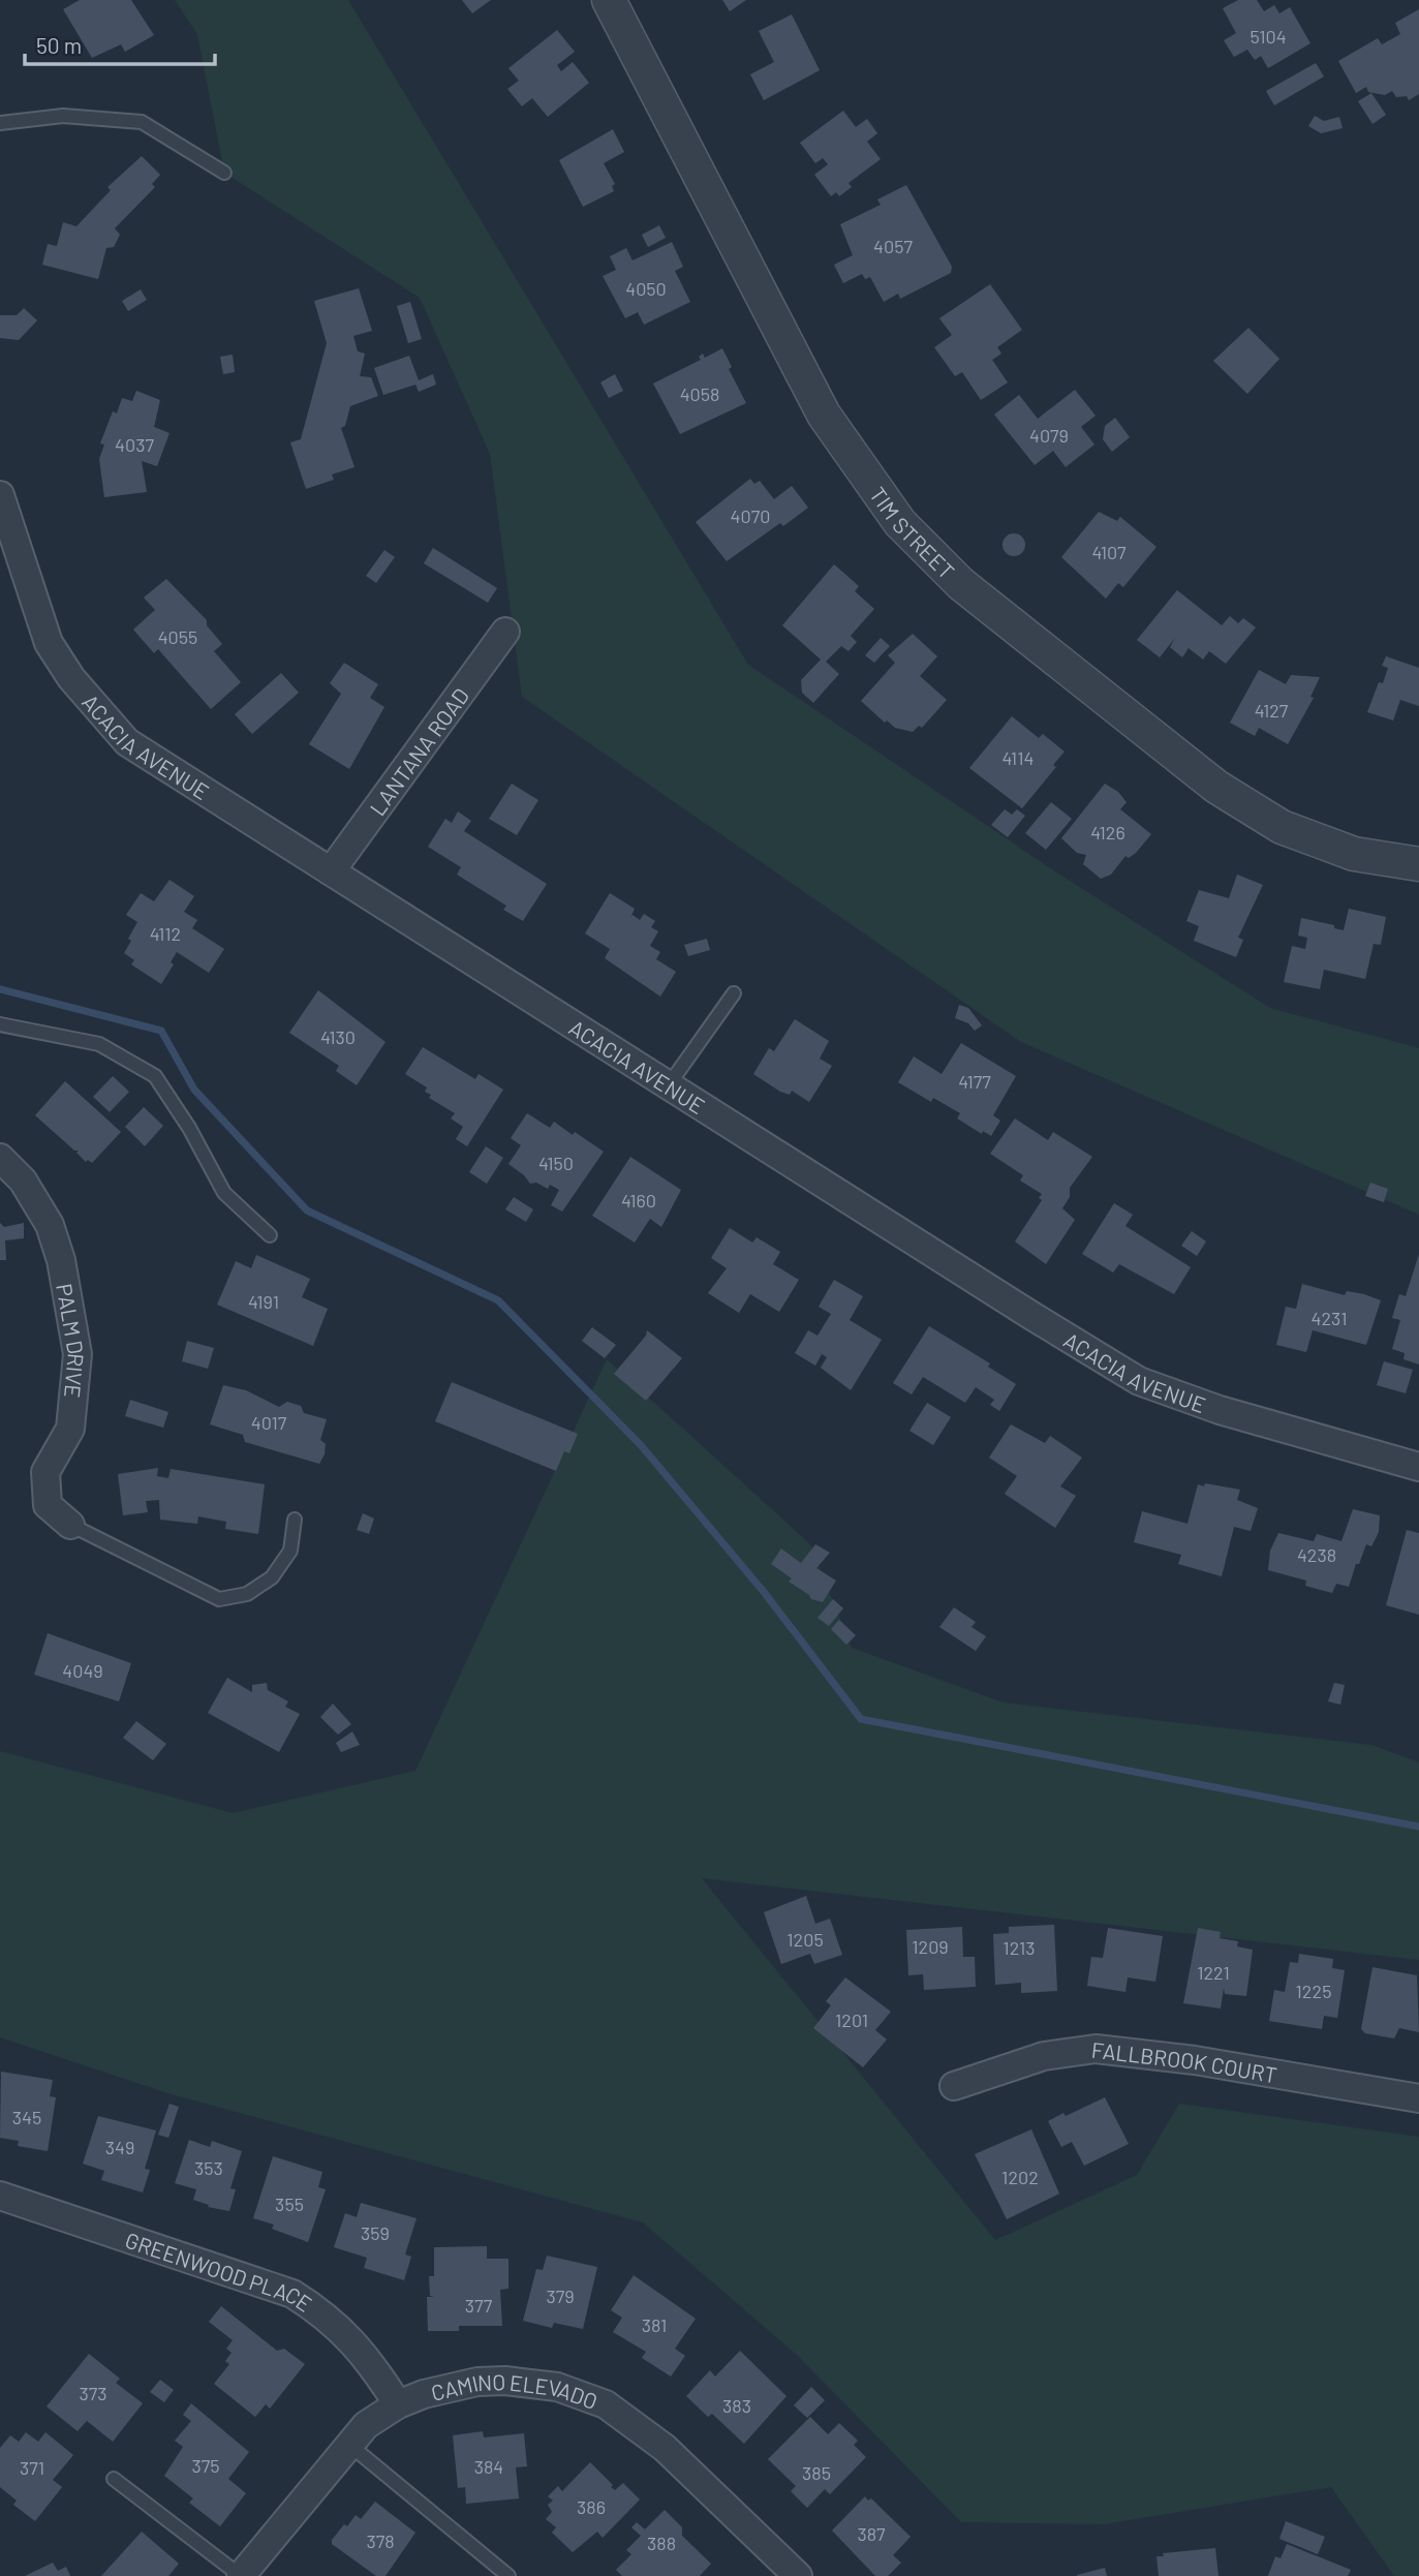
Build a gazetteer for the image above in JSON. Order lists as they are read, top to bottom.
{
  "streets": {
    "street": [
      "TIM STREET",
      "ACACIA AVENUE",
      "LANTANA ROAD",
      "PALM DRIVE",
      "FALLBROOK COURT",
      "GREENWOOD PLACE",
      "CAMINO ELEVADO"
    ]
  },
  "crossings": [
    ["ACACIA AVENUE", "LANTANA ROAD"],
    ["GREENWOOD PLACE", "CAMINO ELEVADO"]
  ],
  "house_numbers": [
    "5104",
    "4057",
    "4050",
    "4058",
    "4079",
    "4037",
    "4070",
    "4107",
    "4055",
    "4127",
    "4114",
    "4126",
    "4112",
    "4130",
    "4177",
    "4150",
    "4160",
    "4191",
    "4231",
    "4017",
    "4238",
    "4049",
    "1205",
    "1209",
    "1213",
    "1221",
    "1225",
    "1201",
    "345",
    "349",
    "353",
    "1202",
    "355",
    "359",
    "379",
    "377",
    "381",
    "373",
    "383",
    "375",
    "384",
    "371",
    "385",
    "386",
    "387",
    "378",
    "388"
  ],
  "scale_bar": "50 m"
}
